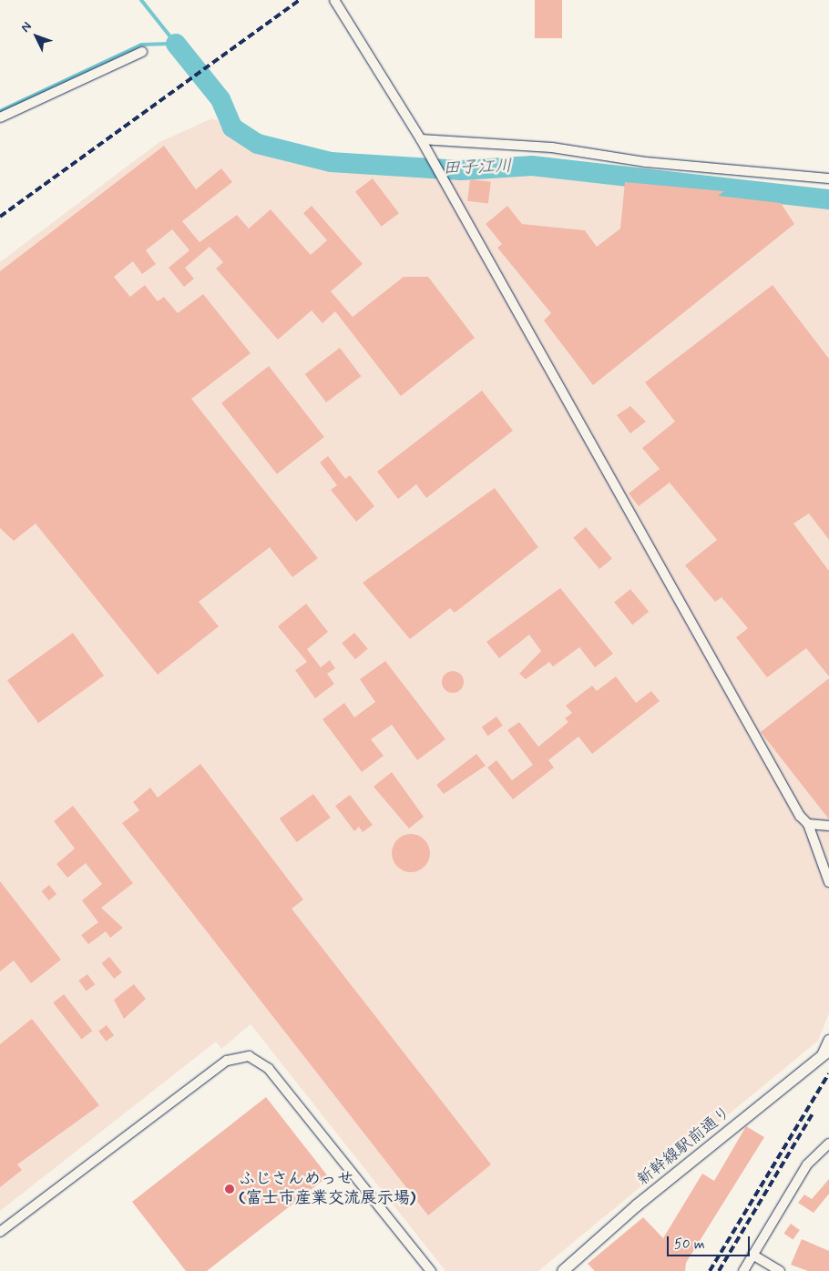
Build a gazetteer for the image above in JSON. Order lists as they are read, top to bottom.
{
  "streets": {
    "street": ["新幹線駅前通り"]
  },
  "water": ["田子江川"],
  "places": ["ふじさんめっせ (富士市産業交流展示場)"],
  "scale_bar": "50 m",
  "north": "top left"
}
